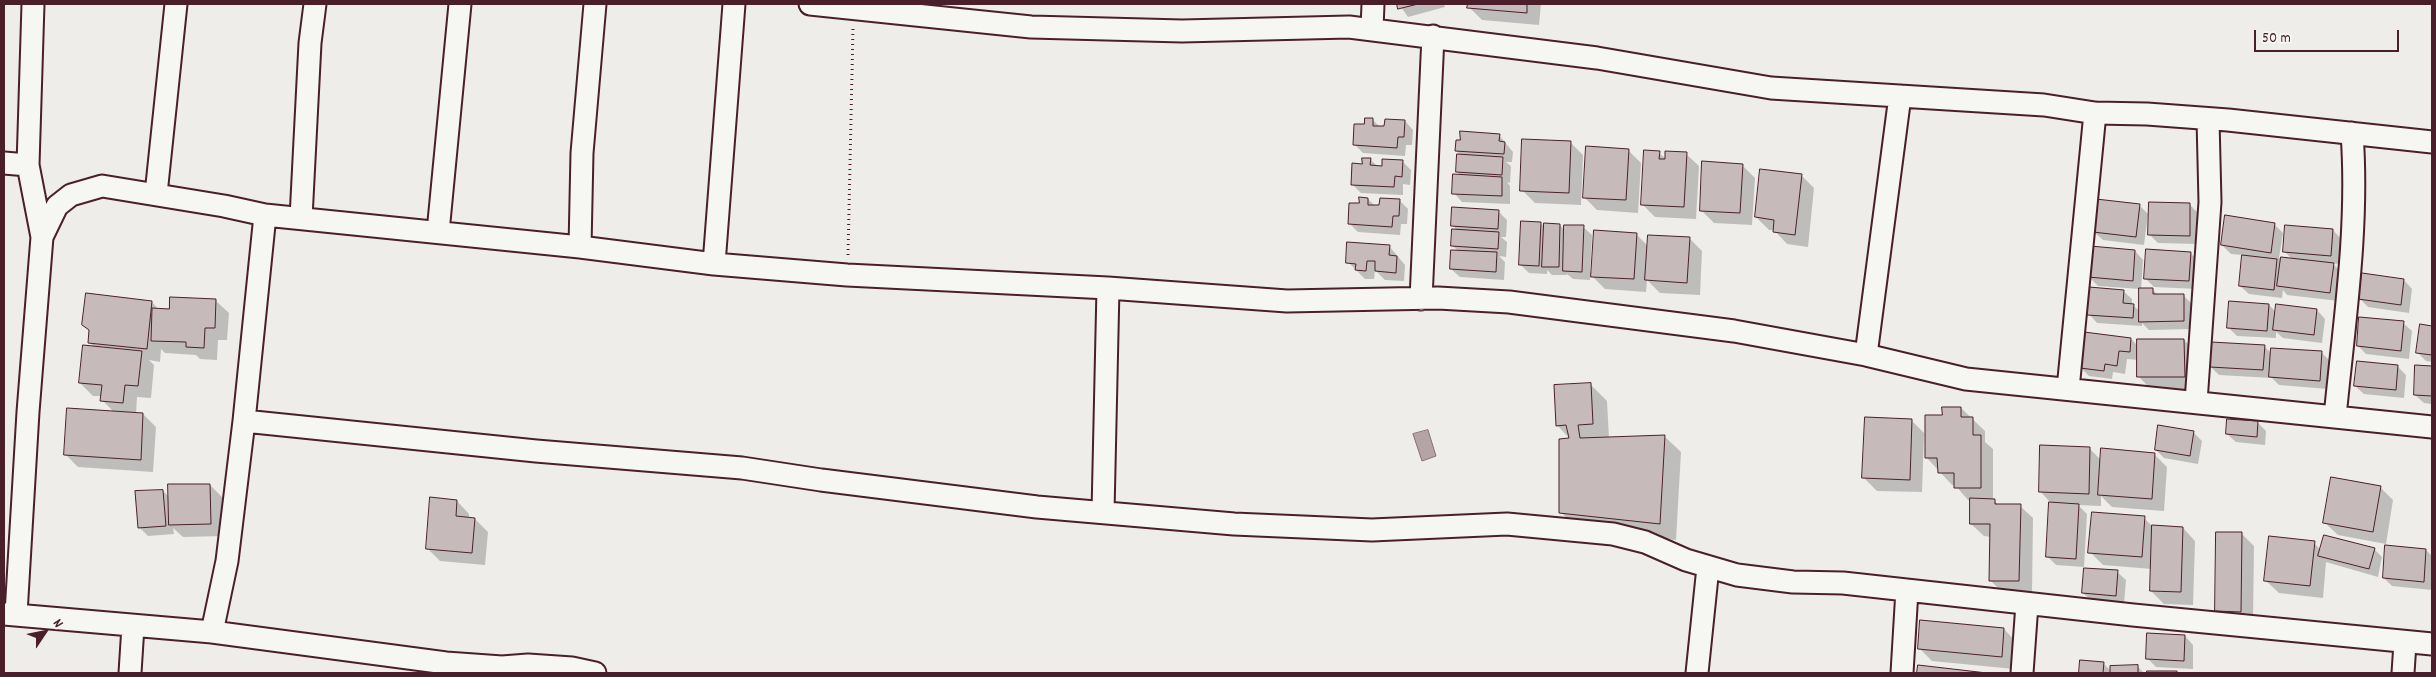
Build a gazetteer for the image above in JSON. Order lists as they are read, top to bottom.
{
  "scale_bar": "50 m",
  "north": "top right"
}
